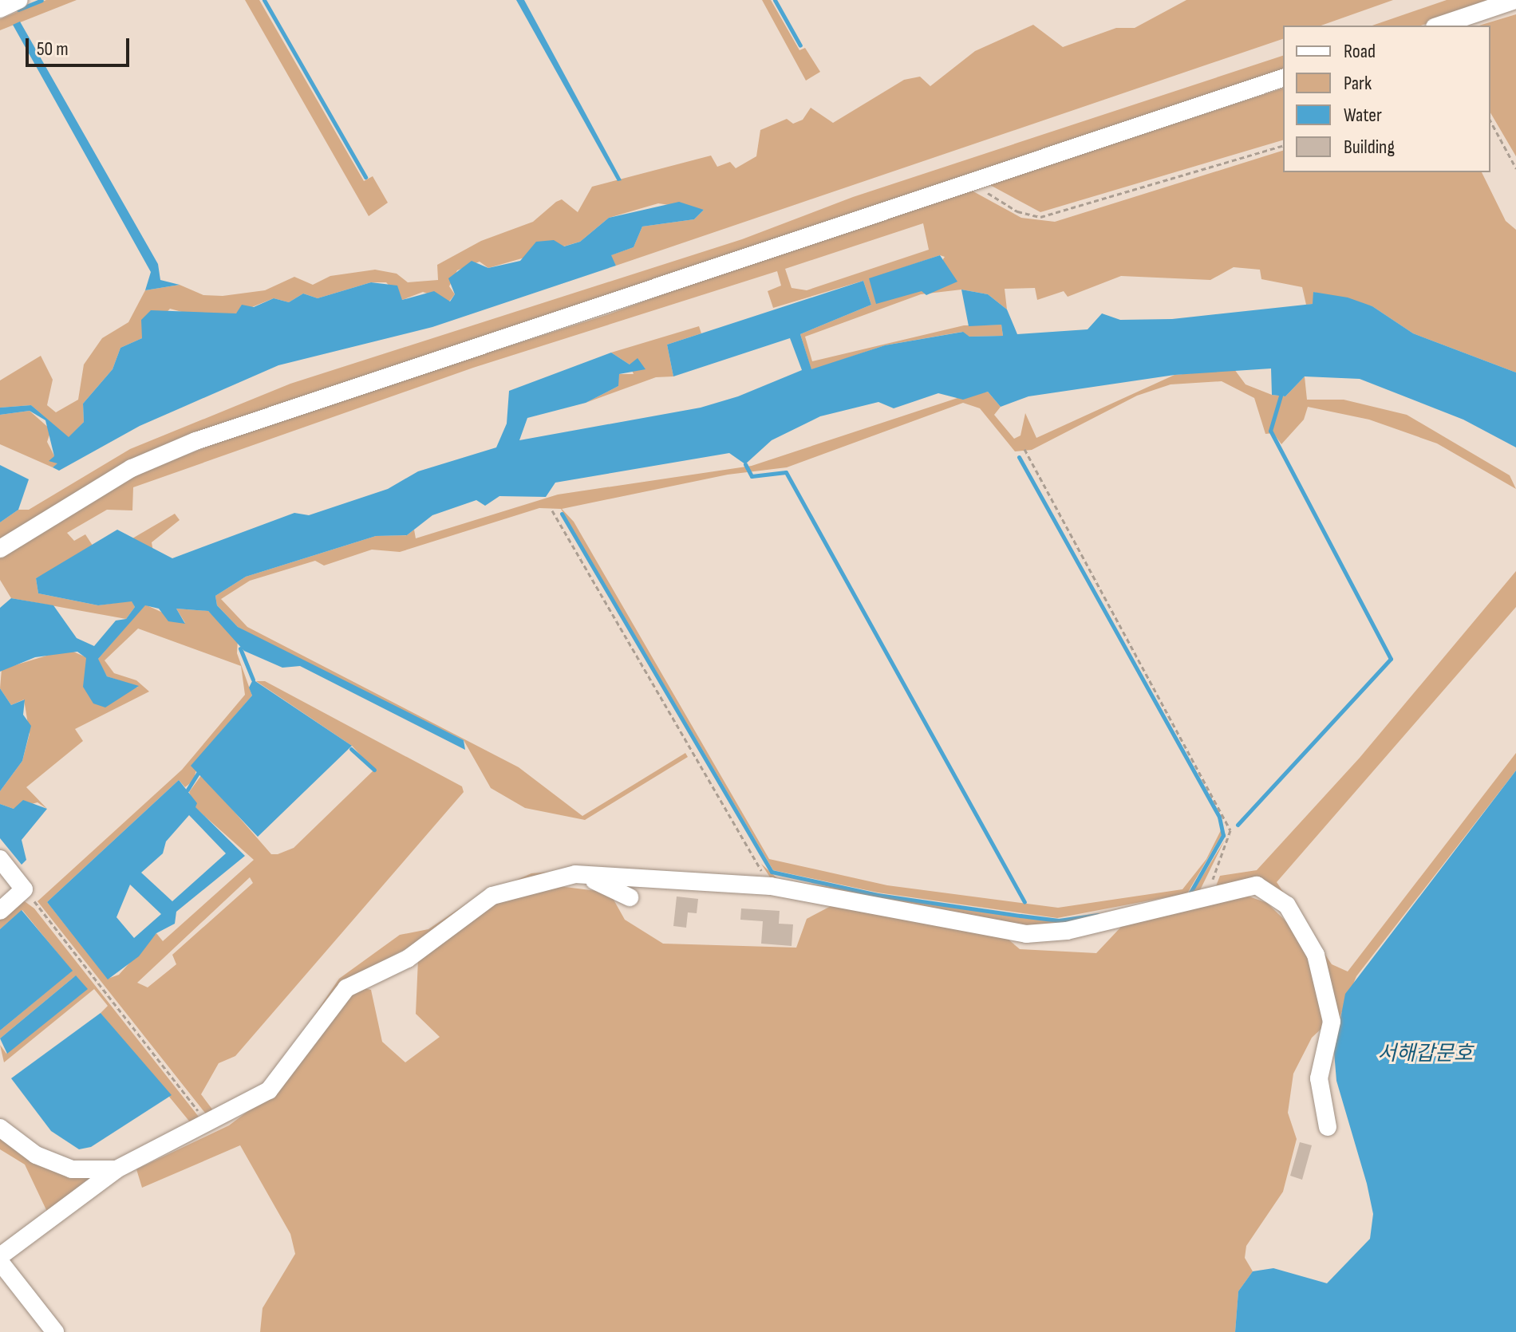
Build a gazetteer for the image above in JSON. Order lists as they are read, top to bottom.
{
  "water": ["서해갑문호"],
  "legend": [
    "Road",
    "Park",
    "Water",
    "Building"
  ],
  "scale_bar": "50 m"
}
